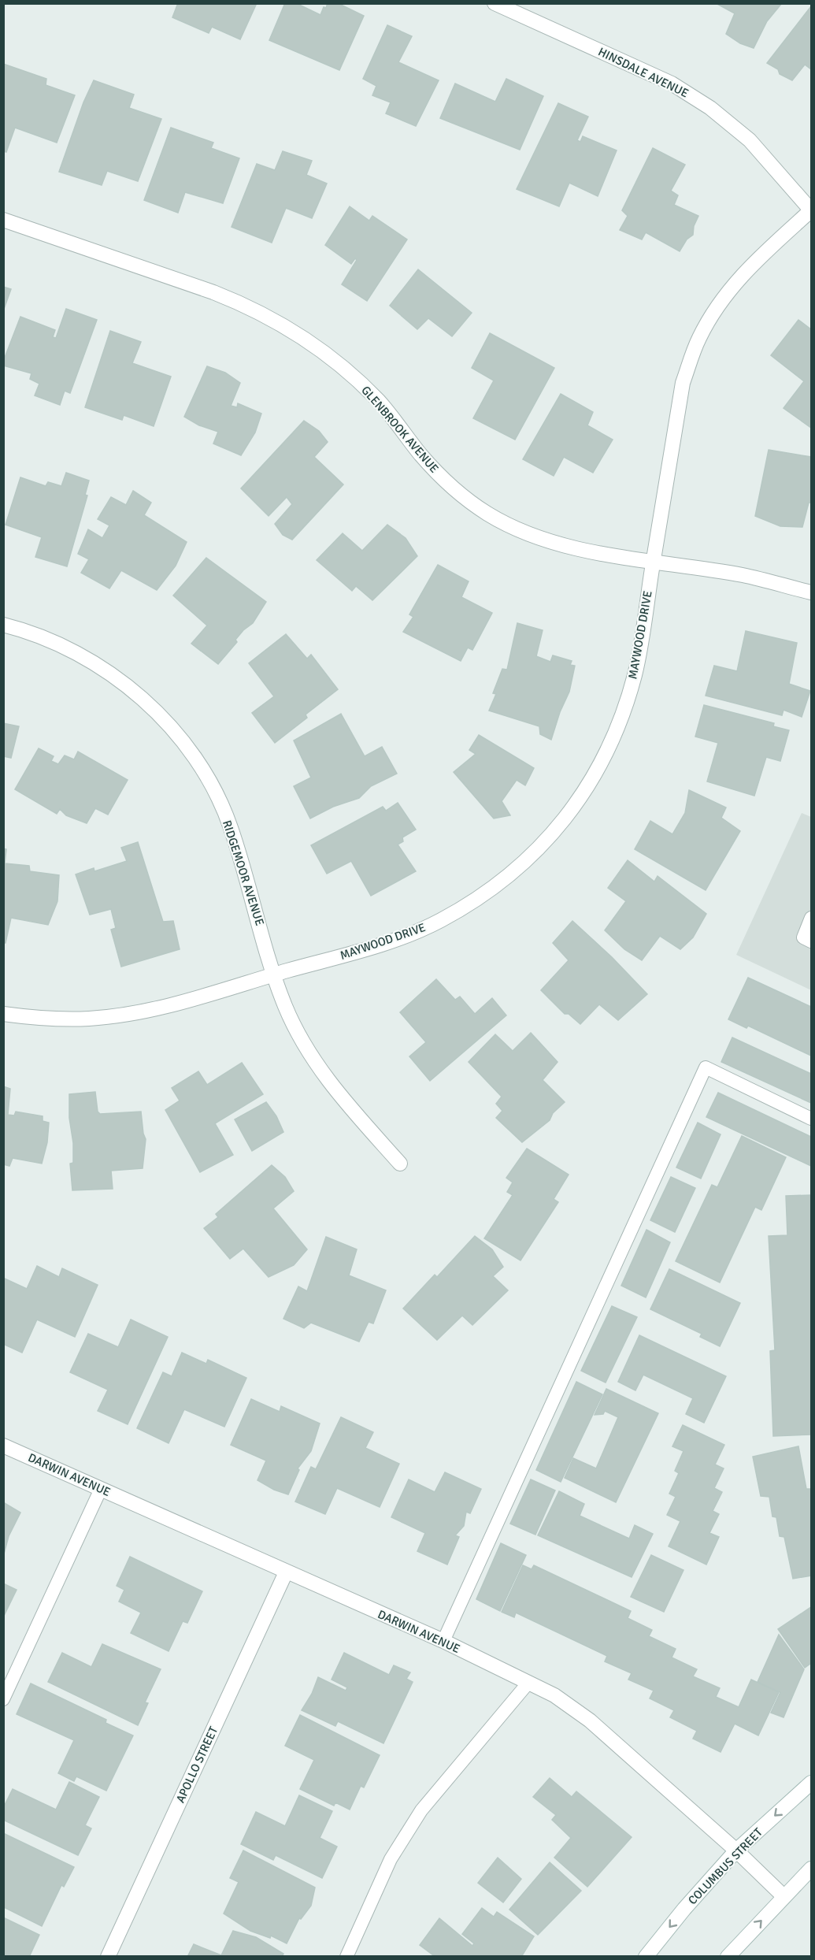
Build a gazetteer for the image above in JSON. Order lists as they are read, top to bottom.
{
  "streets": {
    "street": [
      "HINSDALE AVENUE",
      "GLENBROOK AVENUE",
      "MAYWOOD DRIVE",
      "RIDGEMOOR AVENUE",
      "DARWIN AVENUE",
      "APOLLO STREET",
      "COLUMBUS STREET"
    ]
  },
  "crossings": [
    ["HINSDALE AVENUE", "MAYWOOD DRIVE"],
    ["GLENBROOK AVENUE", "MAYWOOD DRIVE"],
    ["MAYWOOD DRIVE", "RIDGEMOOR AVENUE"],
    ["DARWIN AVENUE", "APOLLO STREET"],
    ["DARWIN AVENUE", "COLUMBUS STREET"]
  ]
}
